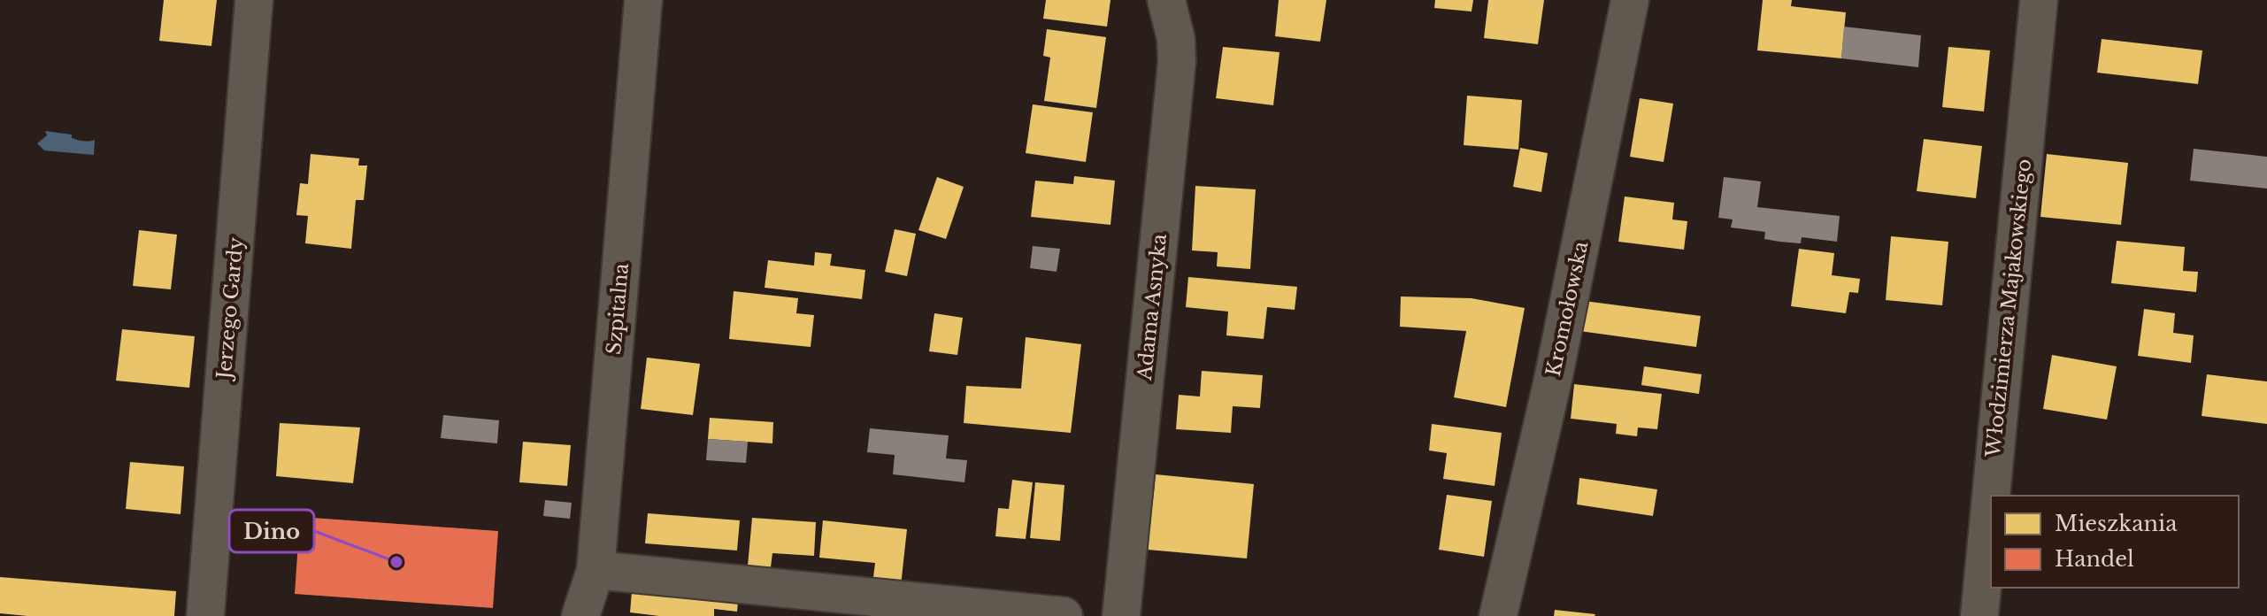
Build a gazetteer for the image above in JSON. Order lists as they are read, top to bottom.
{
  "streets": {
    "street": [
      "Adama Asnyka",
      "Jerzego Gardy",
      "Włodzimierza Majakowskiego",
      "Szpitalna",
      "Kromołowska"
    ]
  },
  "places": ["Dino"],
  "legend": ["Mieszkania", "Handel"]
}
